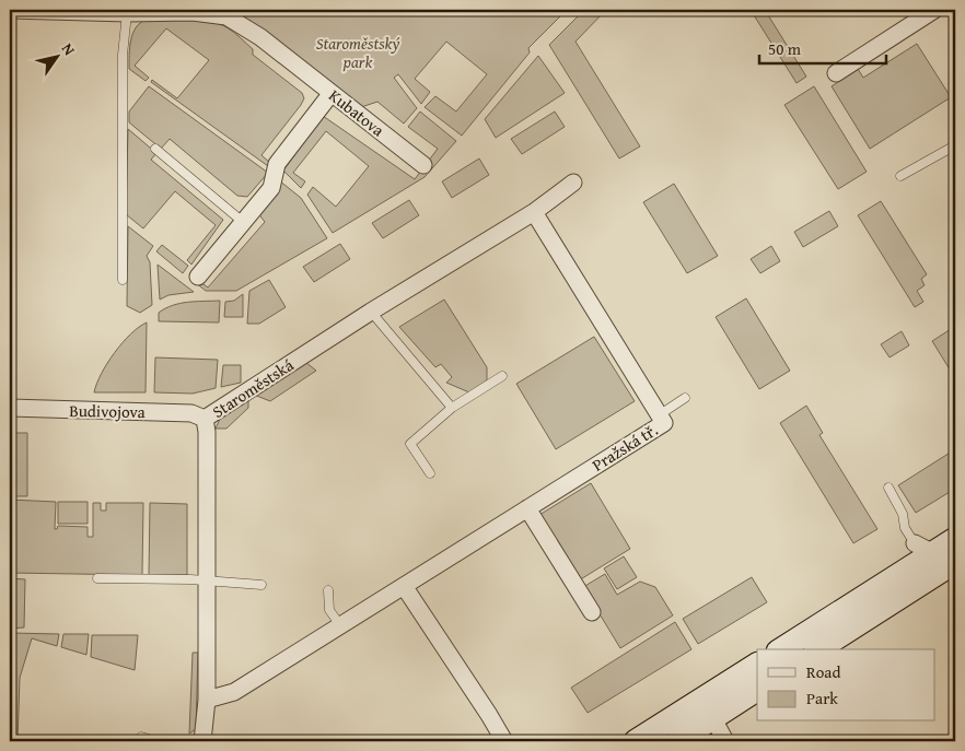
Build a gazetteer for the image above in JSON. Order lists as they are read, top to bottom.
{
  "streets": {
    "street": [
      "Kubatova",
      "Staroměstská",
      "Budivojova",
      "Pražská tř."
    ]
  },
  "crossings": [
    ["Staroměstská", "Budivojova"],
    ["Staroměstská", "Pražská tř."]
  ],
  "parks": ["Staroměstský park"],
  "legend": ["Road", "Park"],
  "scale_bar": "50 m",
  "north": "top right"
}
